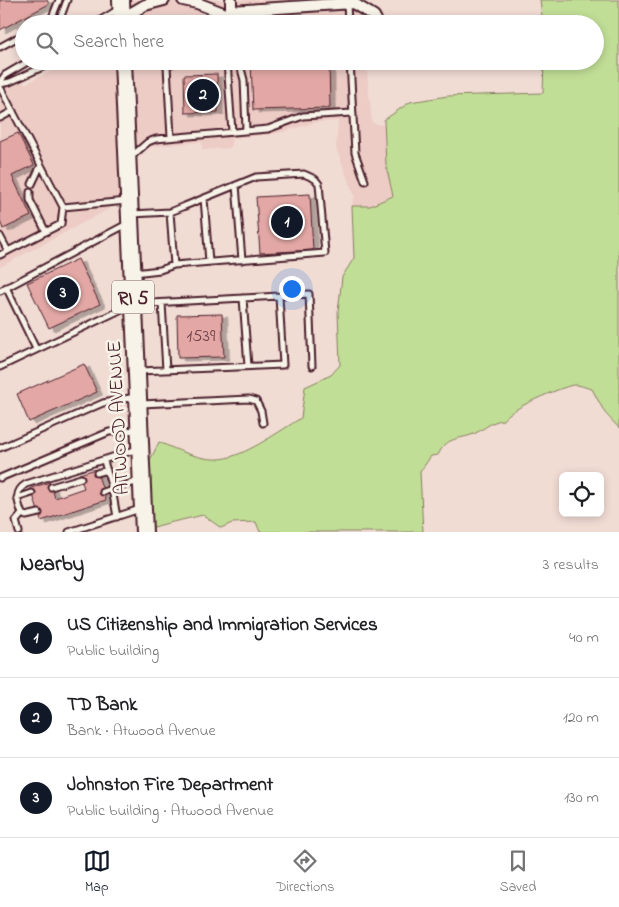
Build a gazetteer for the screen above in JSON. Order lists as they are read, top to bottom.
{
  "streets": {
    "main road": ["RI 5", "ATWOOD AVENUE"]
  },
  "house_numbers": ["1539"],
  "page": {
    "search": "Search here",
    "pins": ["2", "1", "3"],
    "heading": ["Nearby", "3 results"],
    "list": [
      {
        "mark": "1",
        "name": "US Citizenship and Immigration Services",
        "note": "Public building",
        "value": "40 m"
      },
      {
        "mark": "2",
        "name": "TD Bank",
        "note": "Bank · Atwood Avenue",
        "value": "120 m"
      },
      {
        "mark": "3",
        "name": "Johnston Fire Department",
        "note": "Public building · Atwood Avenue",
        "value": "130 m"
      }
    ],
    "nav": ["Map", "Directions", "Saved"]
  }
}
